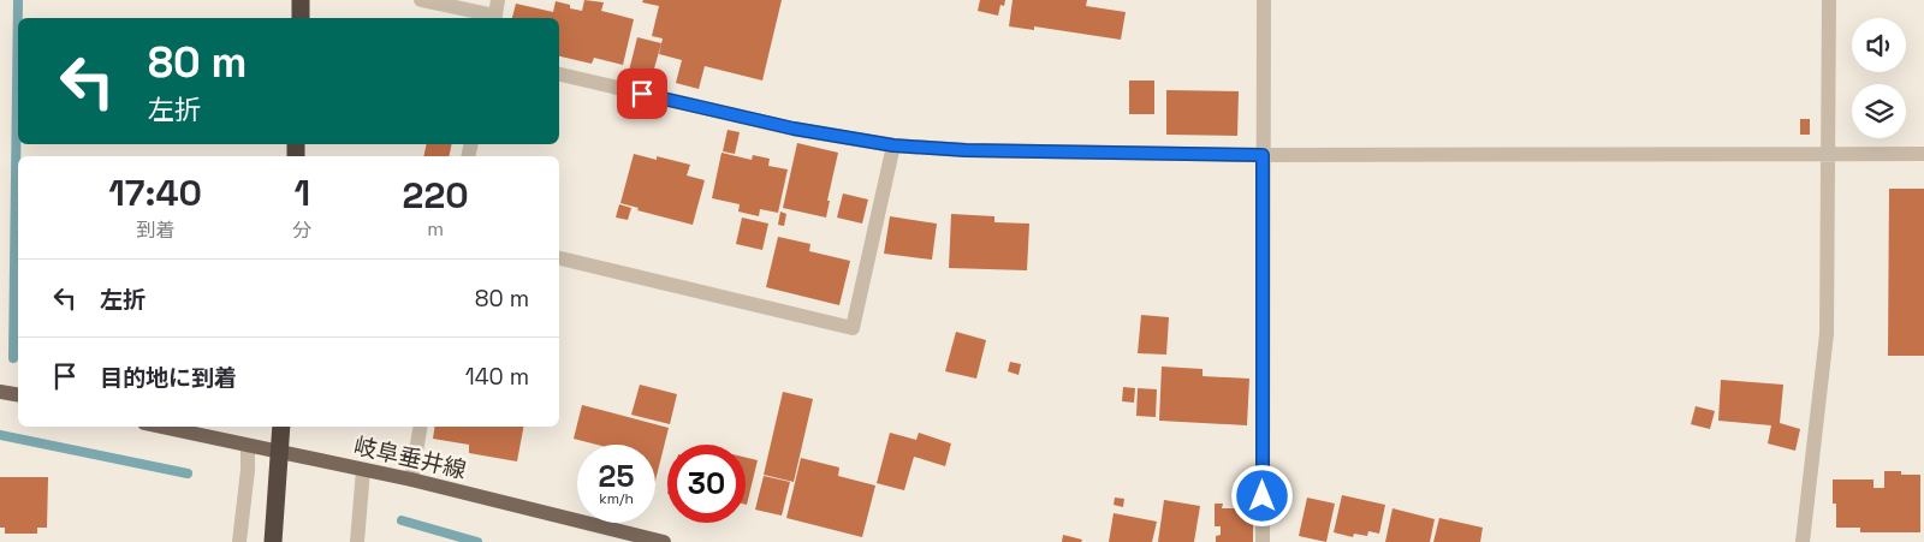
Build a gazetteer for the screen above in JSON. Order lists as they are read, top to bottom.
{
  "streets": {
    "main road": ["岐阜垂井線"]
  },
  "page": {
    "turn": ["80 m", "左折"],
    "eta": [
      "17:40",
      "到着",
      "1",
      "分",
      "220",
      "m"
    ],
    "list": [
      {
        "name": "左折",
        "value": "80 m"
      },
      {
        "name": "目的地に到着",
        "value": "140 m"
      }
    ],
    "speed": "25 km/h",
    "limit": "30"
  }
}
